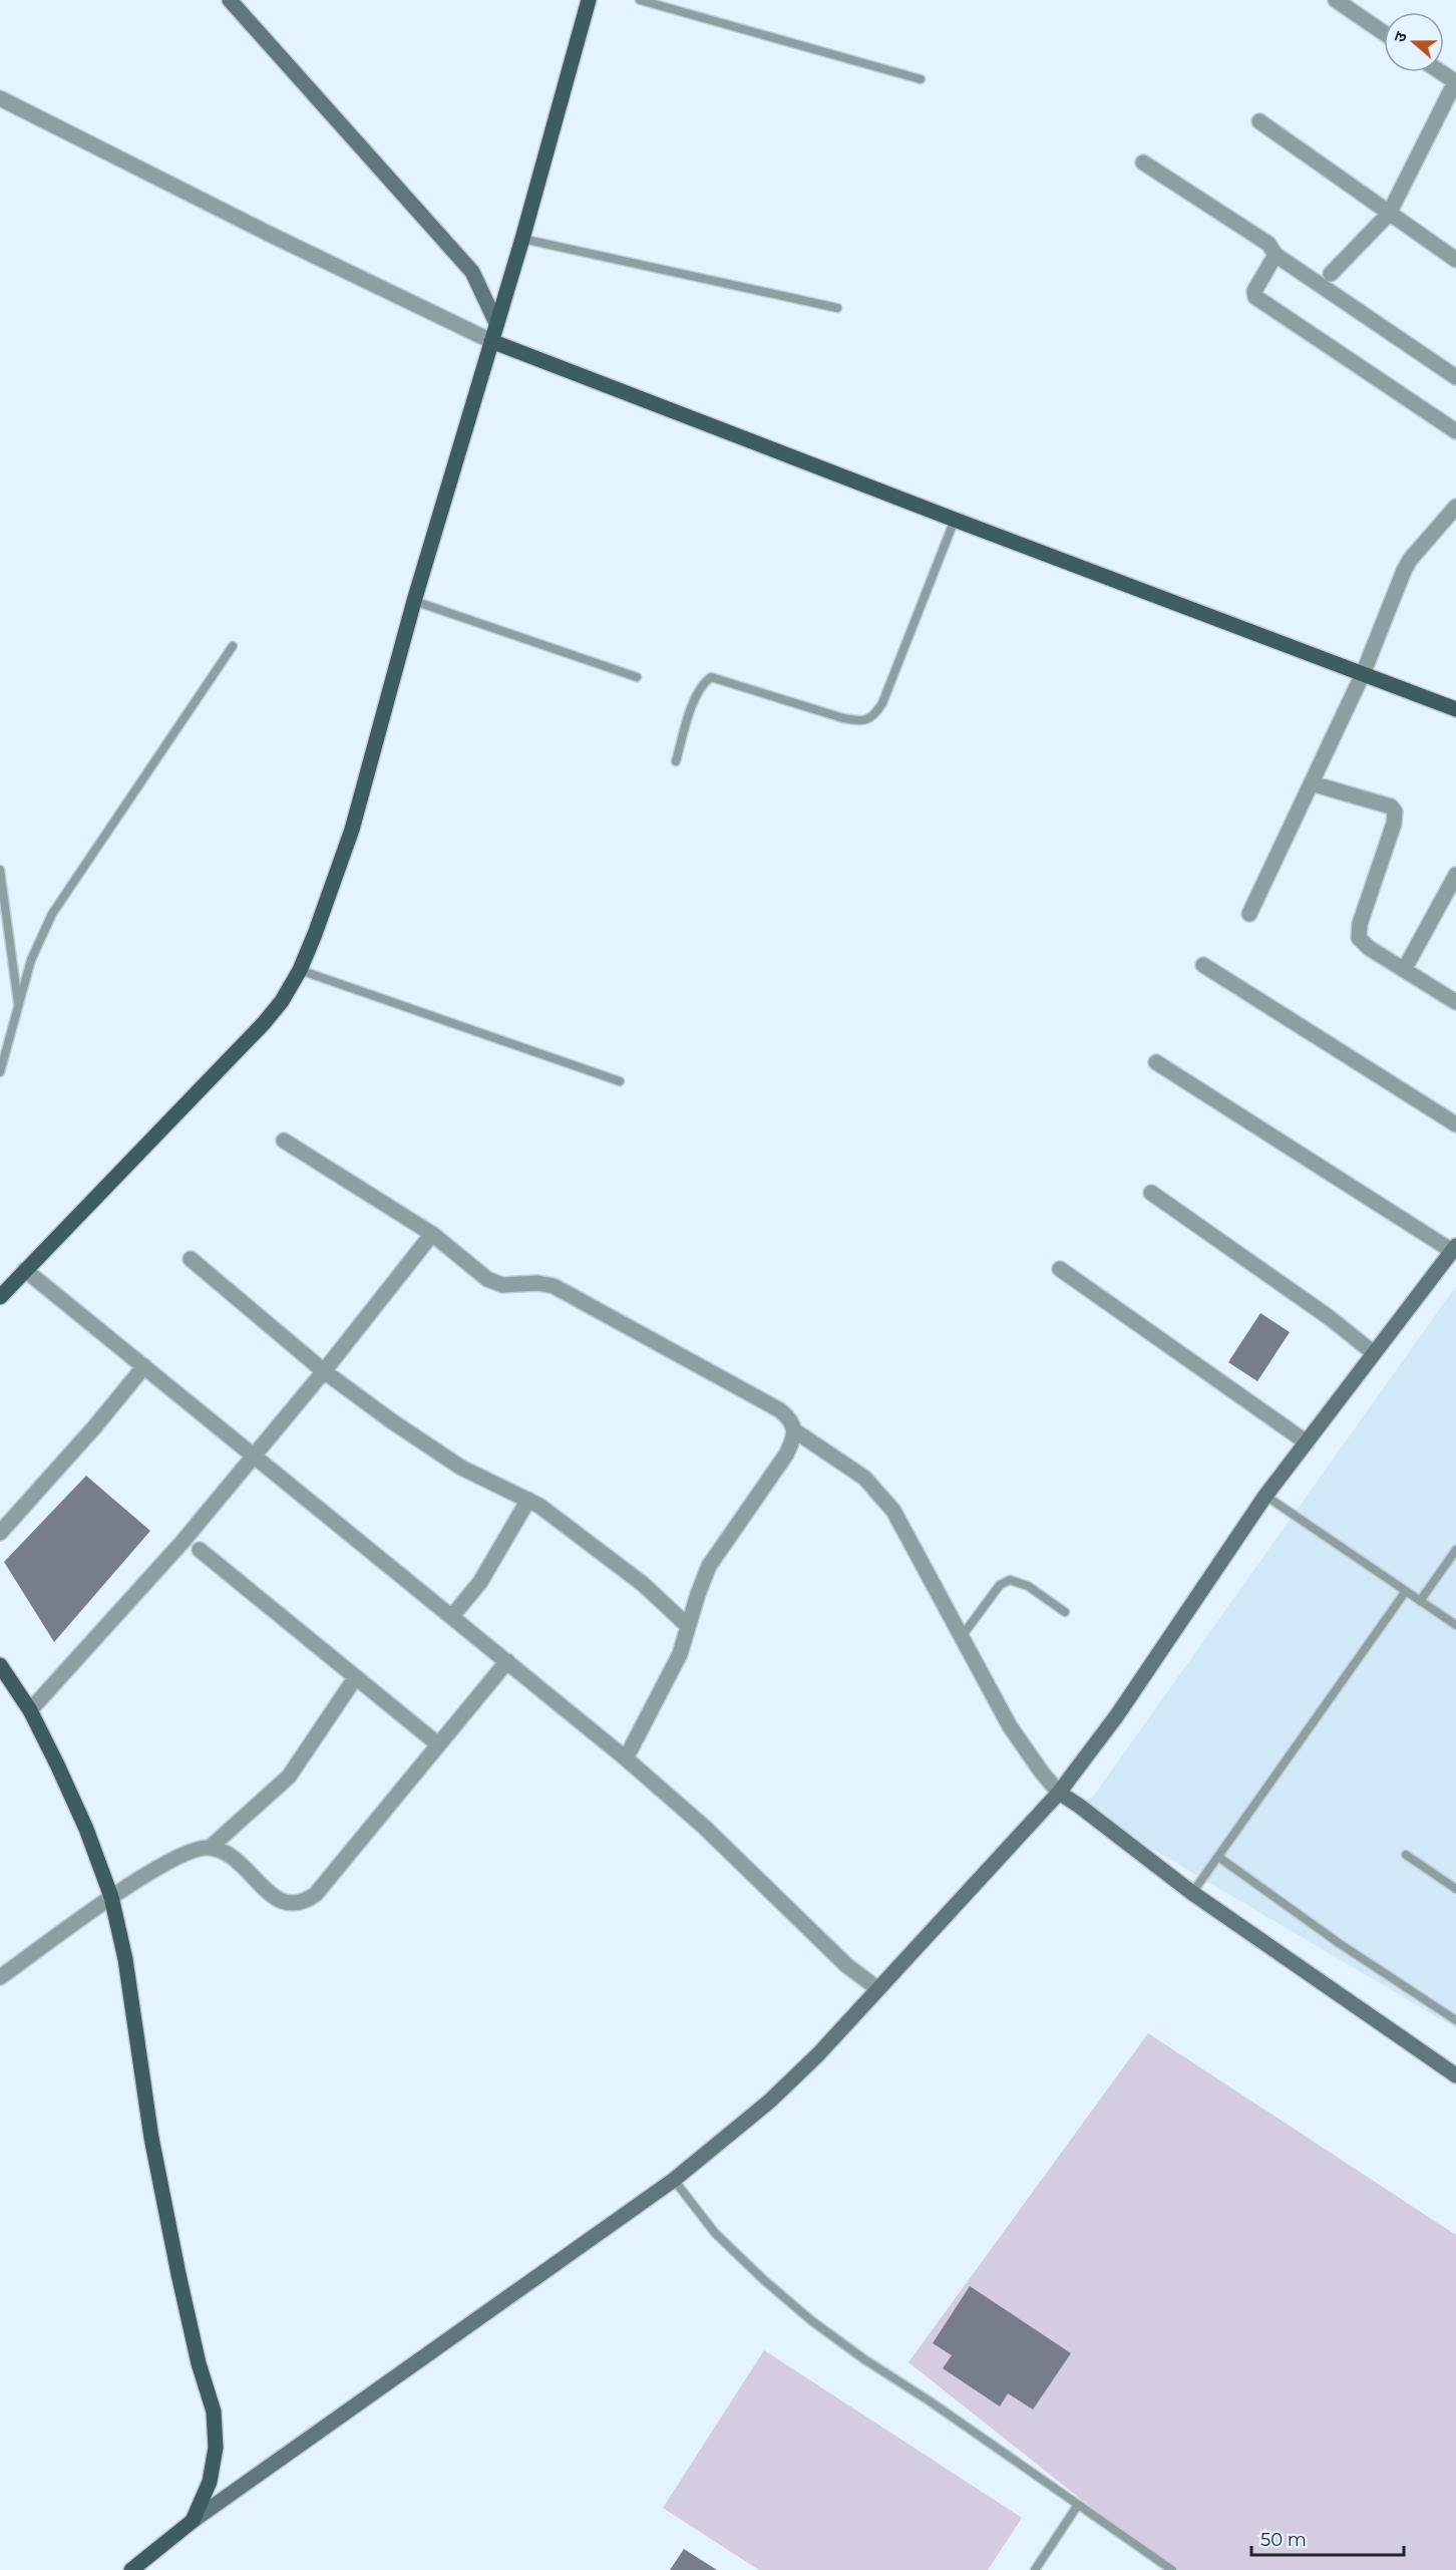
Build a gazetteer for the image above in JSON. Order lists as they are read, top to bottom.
{
  "scale_bar": "50 m",
  "north": "left"
}
